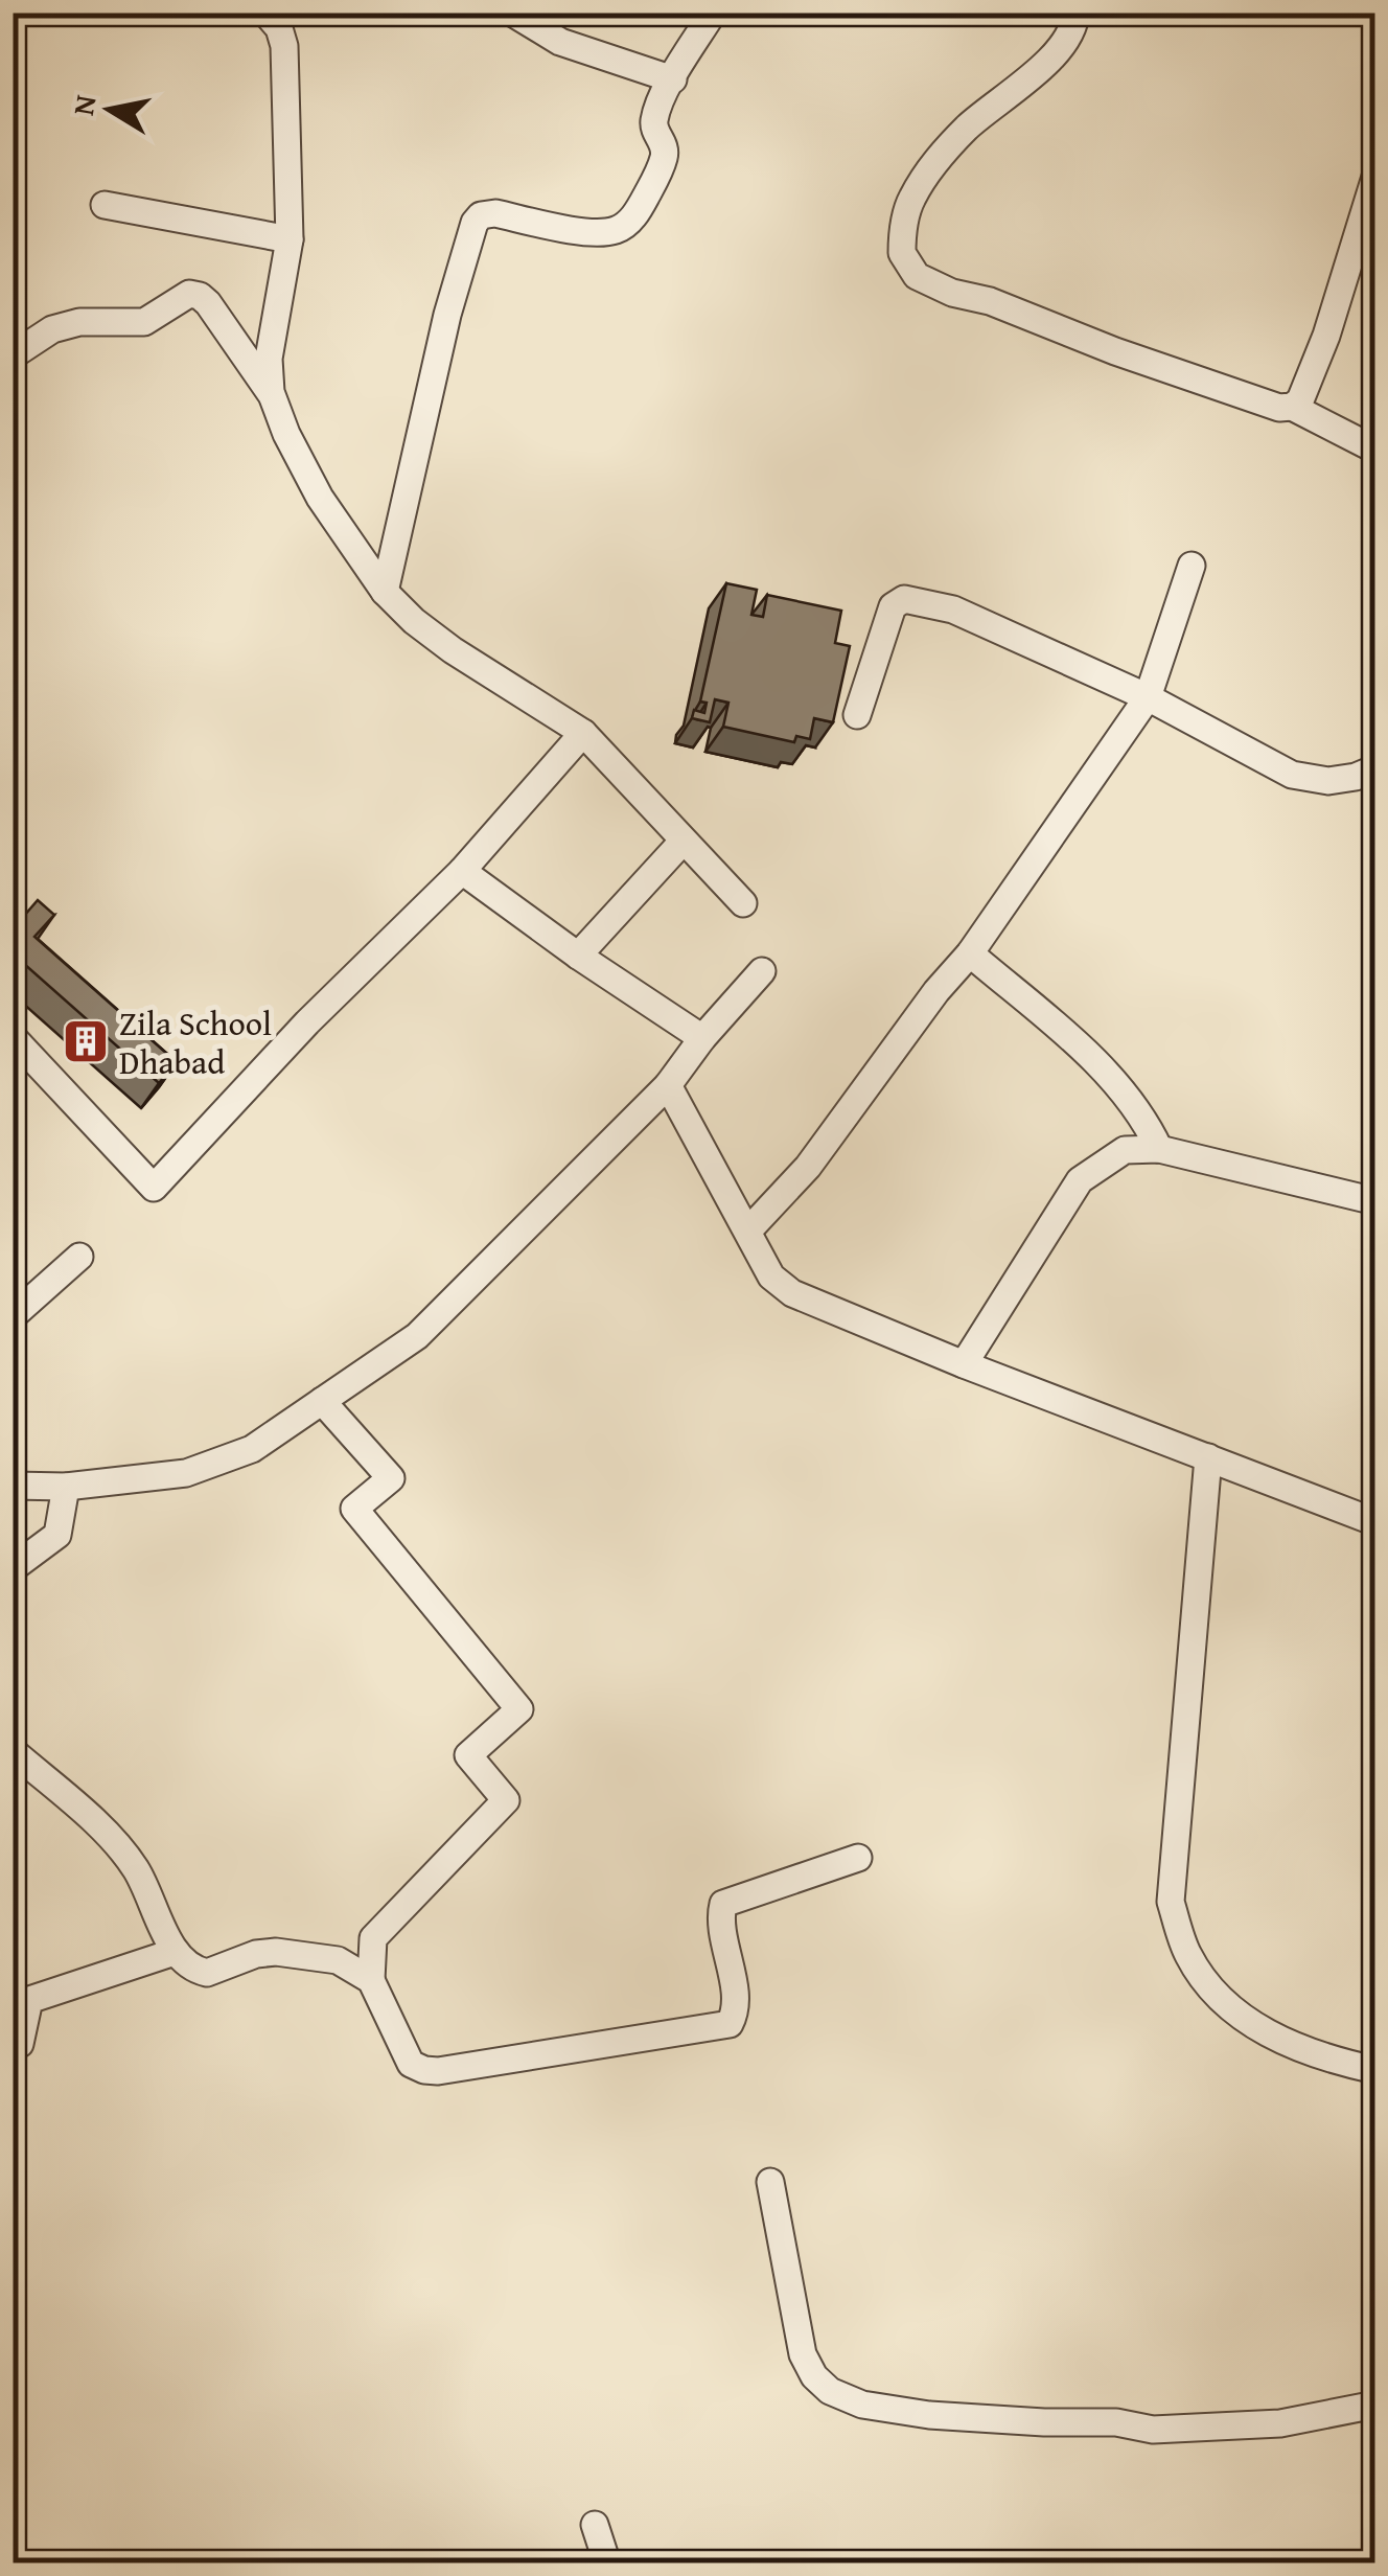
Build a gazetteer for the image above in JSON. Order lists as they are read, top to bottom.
{
  "places": {
    "building": ["Zila School Dhabad"]
  },
  "north": "left"
}
